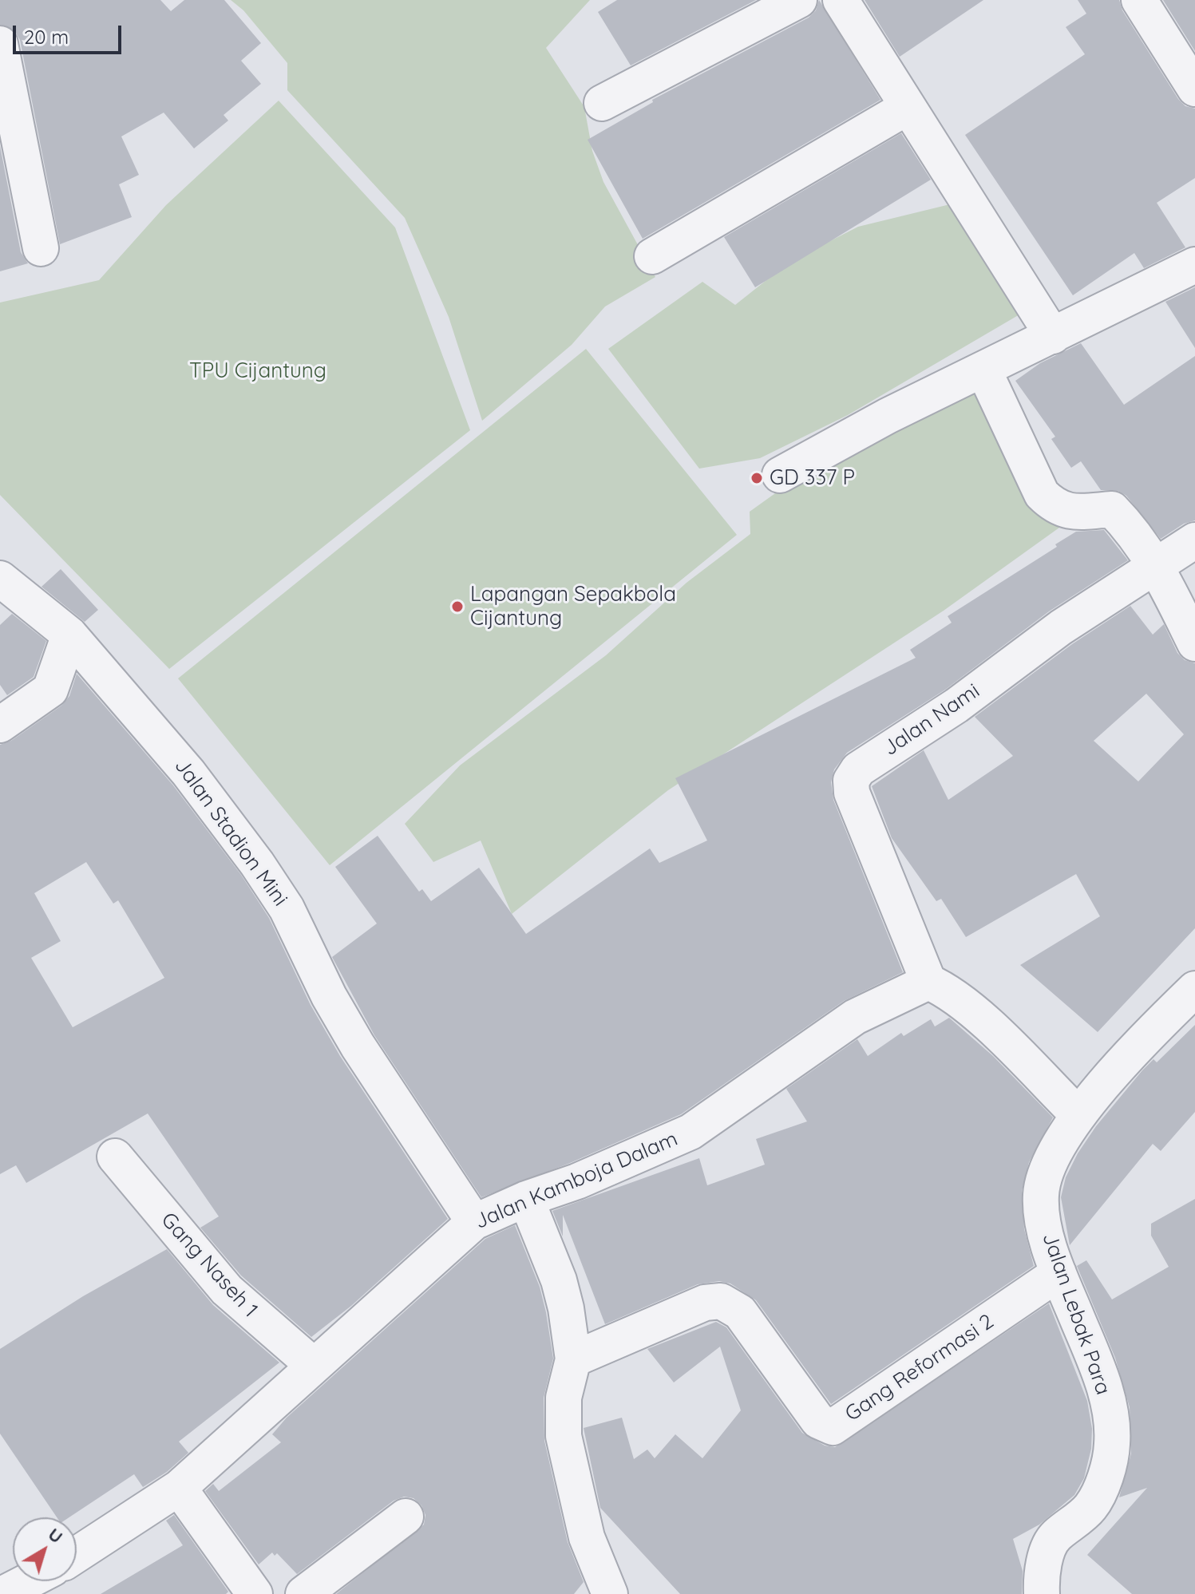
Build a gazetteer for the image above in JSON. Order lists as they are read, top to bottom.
{
  "streets": {
    "street": [
      "Jalan Nami",
      "Jalan Stadion Mini",
      "Jalan Kamboja Dalam",
      "Gang Naseh 1",
      "Jalan Lebak Para",
      "Gang Reformasi 2"
    ]
  },
  "crossings": [
    ["Jalan Nami", "Jalan Kamboja Dalam"],
    ["Jalan Stadion Mini", "Jalan Kamboja Dalam"],
    ["Jalan Kamboja Dalam", "Gang Naseh 1"],
    ["Jalan Lebak Para", "Gang Reformasi 2"]
  ],
  "parks": ["TPU Cijantung"],
  "places": ["GD 337 P", "Lapangan Sepakbola Cijantung"],
  "scale_bar": "20 m",
  "north": "top right"
}
